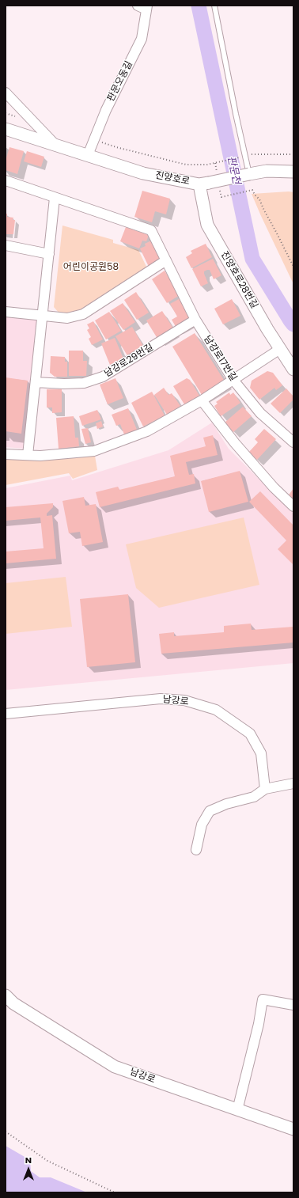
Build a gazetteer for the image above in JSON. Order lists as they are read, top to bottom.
{
  "streets": {
    "street": [
      "판문오동길",
      "진양호로",
      "진양호로28번길",
      "남강로17번길",
      "남강로29번길",
      "남강로"
    ]
  },
  "crossings": [
    ["판문오동길", "진양호로"],
    ["진양호로", "진양호로28번길"],
    ["남강로17번길", "남강로29번길"]
  ],
  "water": ["판문천"],
  "parks": ["어린이공원58"],
  "north": "top"
}
